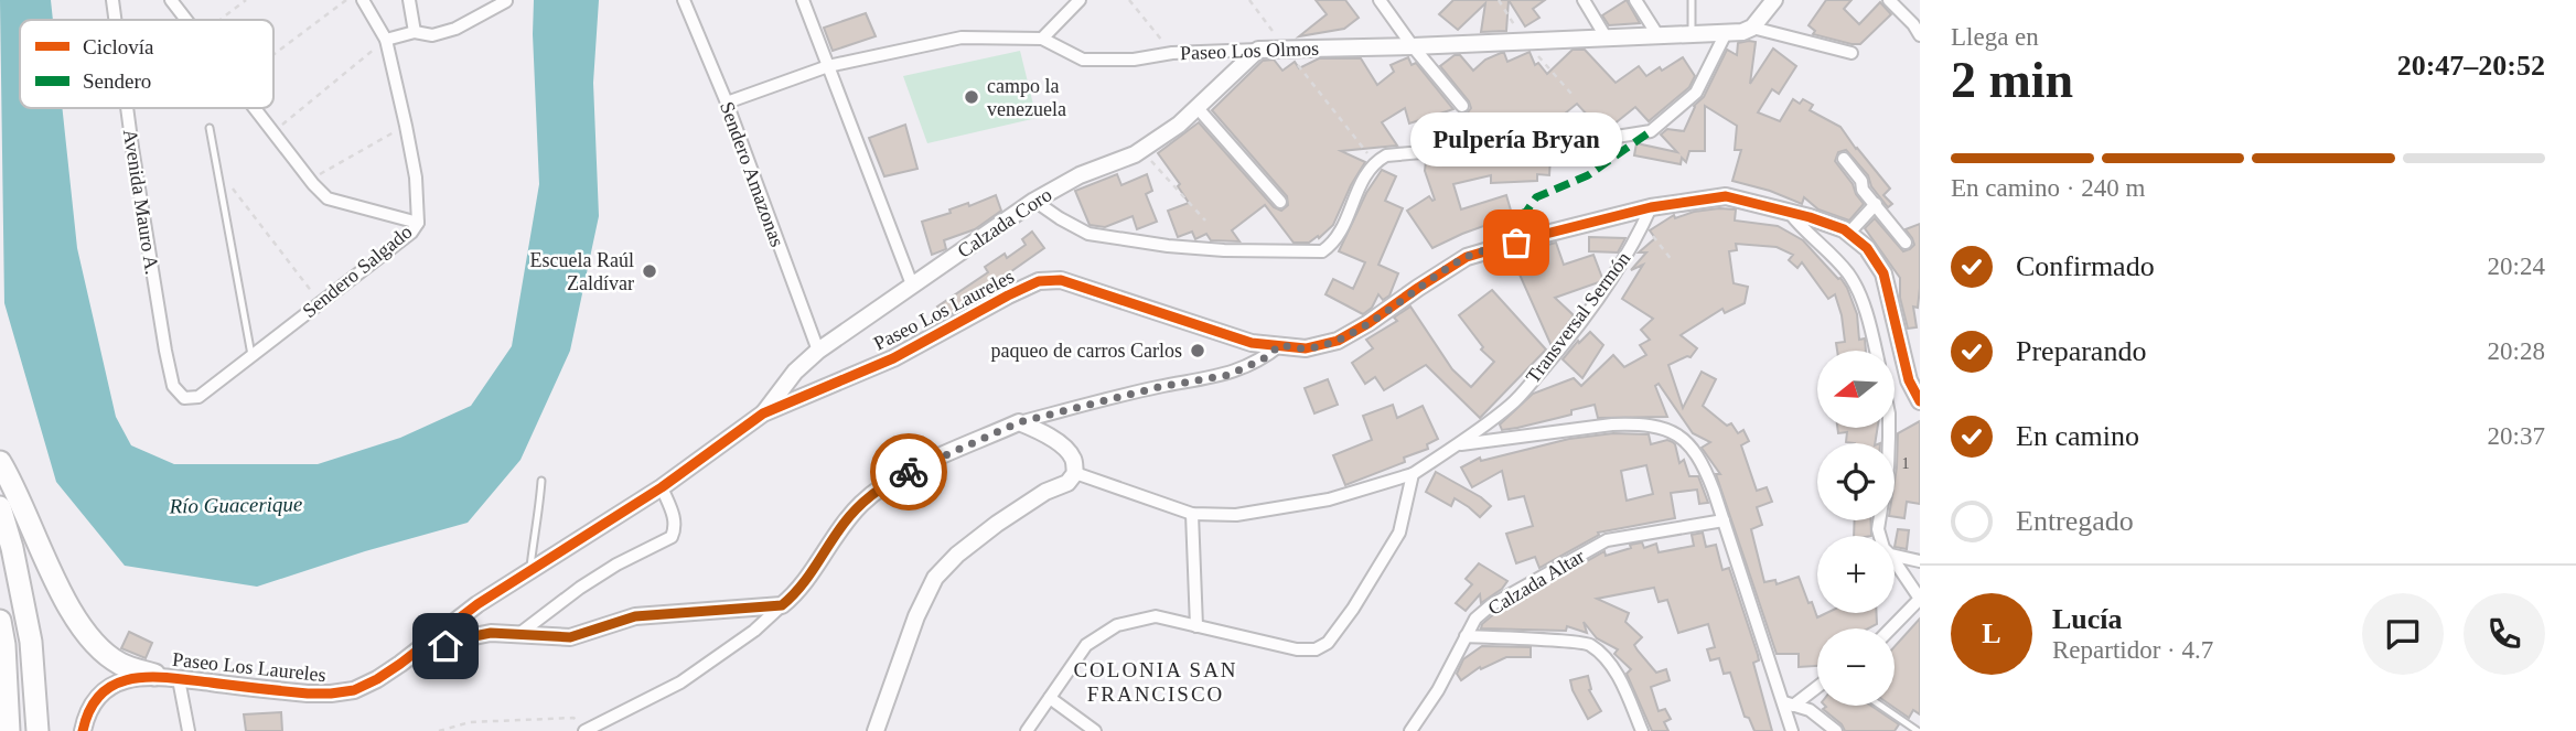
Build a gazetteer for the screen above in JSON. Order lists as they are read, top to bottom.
{
  "streets": {
    "street": [
      "Paseo Los Olmos",
      "Sendero Amazonas",
      "Avenida Mauro A.",
      "Calzada Coro",
      "Sendero Salgado",
      "Paseo Los Laureles",
      "Transversal Sermón",
      "Calzada Altar"
    ]
  },
  "crossings": [
    ["Paseo Los Olmos", "Sendero Amazonas"],
    ["Paseo Los Olmos", "Calzada Coro"],
    ["Sendero Amazonas", "Calzada Coro"],
    ["Avenida Mauro A.", "Sendero Salgado"],
    ["Calzada Coro", "Paseo Los Laureles"],
    ["Paseo Los Laureles", "Transversal Sermón"]
  ],
  "districts": ["COLONIA SAN FRANCISCO"],
  "water": ["Río Guacerique"],
  "places": [
    "campo la venezuela",
    "Pulpería Bryan",
    "Escuela Raúl Zaldívar",
    "paqueo de carros Carlos"
  ],
  "house_numbers": ["1"],
  "legend": ["Ciclovía", "Sendero"],
  "north": "left",
  "page": {
    "heading": ["2 min", "Llega en", "20:47–20:52"],
    "panel": ["Lucía", "Repartidor · 4.7"],
    "bubble": "Pulpería Bryan",
    "bar": "En camino · 240 m",
    "list": [
      ["Confirmado", "20:24"],
      ["Preparando", "20:28"],
      ["En camino", "20:37"],
      "Entregado"
    ],
    "map_buttons": ["+", "−"],
    "round": "L"
  }
}
